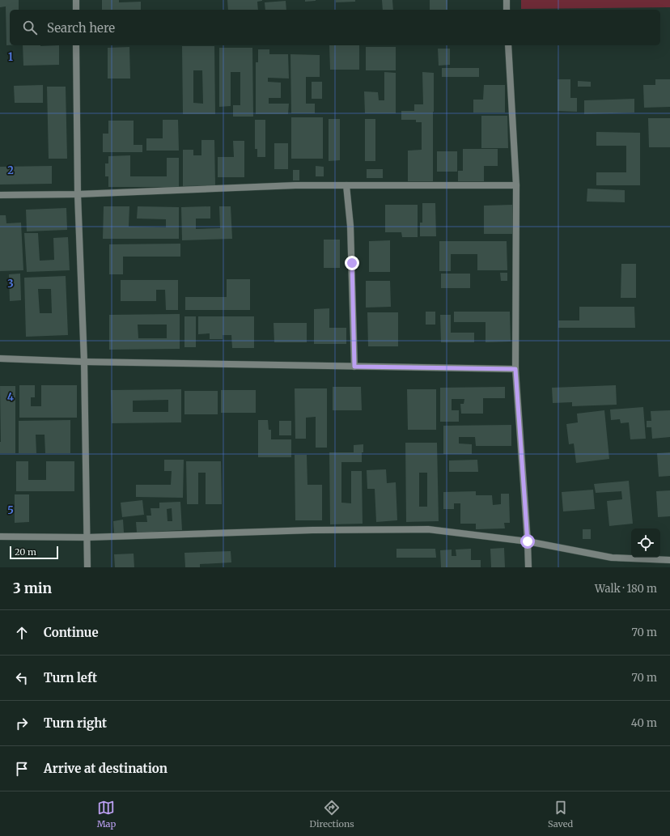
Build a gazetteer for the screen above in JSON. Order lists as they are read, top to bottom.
{
  "scale_bar": "20 m",
  "page": {
    "search": "Search here",
    "scale": "20 m",
    "heading": ["3 min", "Walk · 180 m"],
    "list": [
      ["Continue", "70 m"],
      ["Turn left", "70 m"],
      ["Turn right", "40 m"],
      "Arrive at destination"
    ],
    "nav": ["Map", "Directions", "Saved"]
  },
  "grid": {
    "rows": [
      "1",
      "2",
      "3",
      "4",
      "5"
    ]
  }
}
